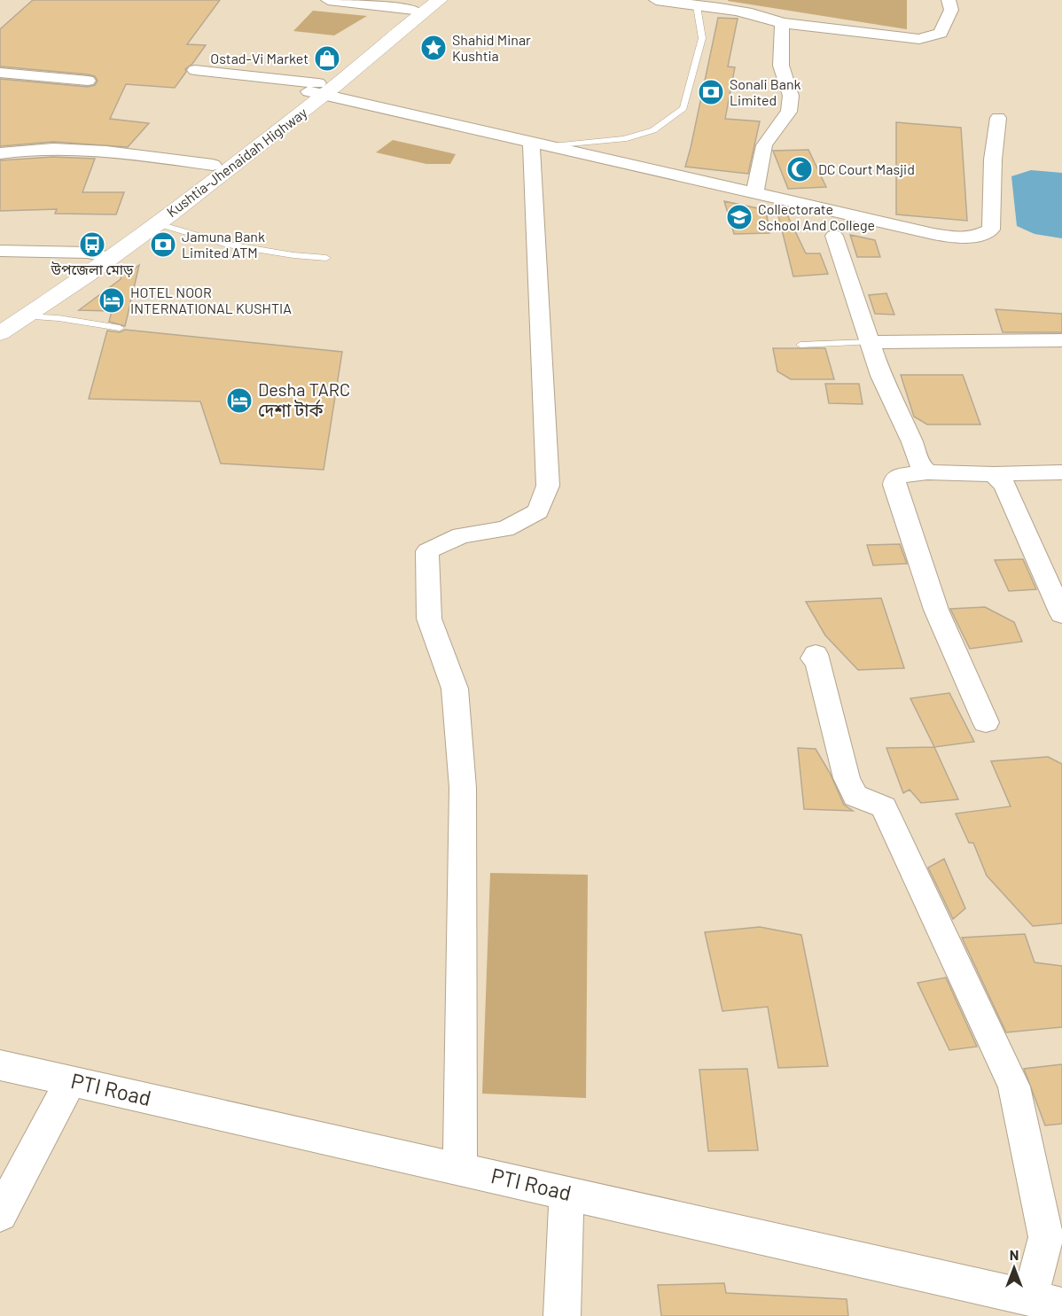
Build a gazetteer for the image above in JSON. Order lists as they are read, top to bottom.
{
  "streets": {
    "highway": ["Kushtia-Jhenaidah Highway"],
    "street": ["PTI Road"]
  },
  "places": {
    "place": ["Shahid Minar Kushtia"],
    "shop": ["Ostad-Vi Market"],
    "bank": ["Sonali Bank Limited", "Jamuna Bank Limited ATM"],
    "mosque": ["DC Court Masjid"],
    "school or university": ["Collectorate School And College"],
    "bus stop": ["উপজেলা মোড়"],
    "hotel": ["HOTEL NOOR INTERNATIONAL KUSHTIA", "Desha TARC দেশা টার্ক"]
  },
  "north": "top"
}
